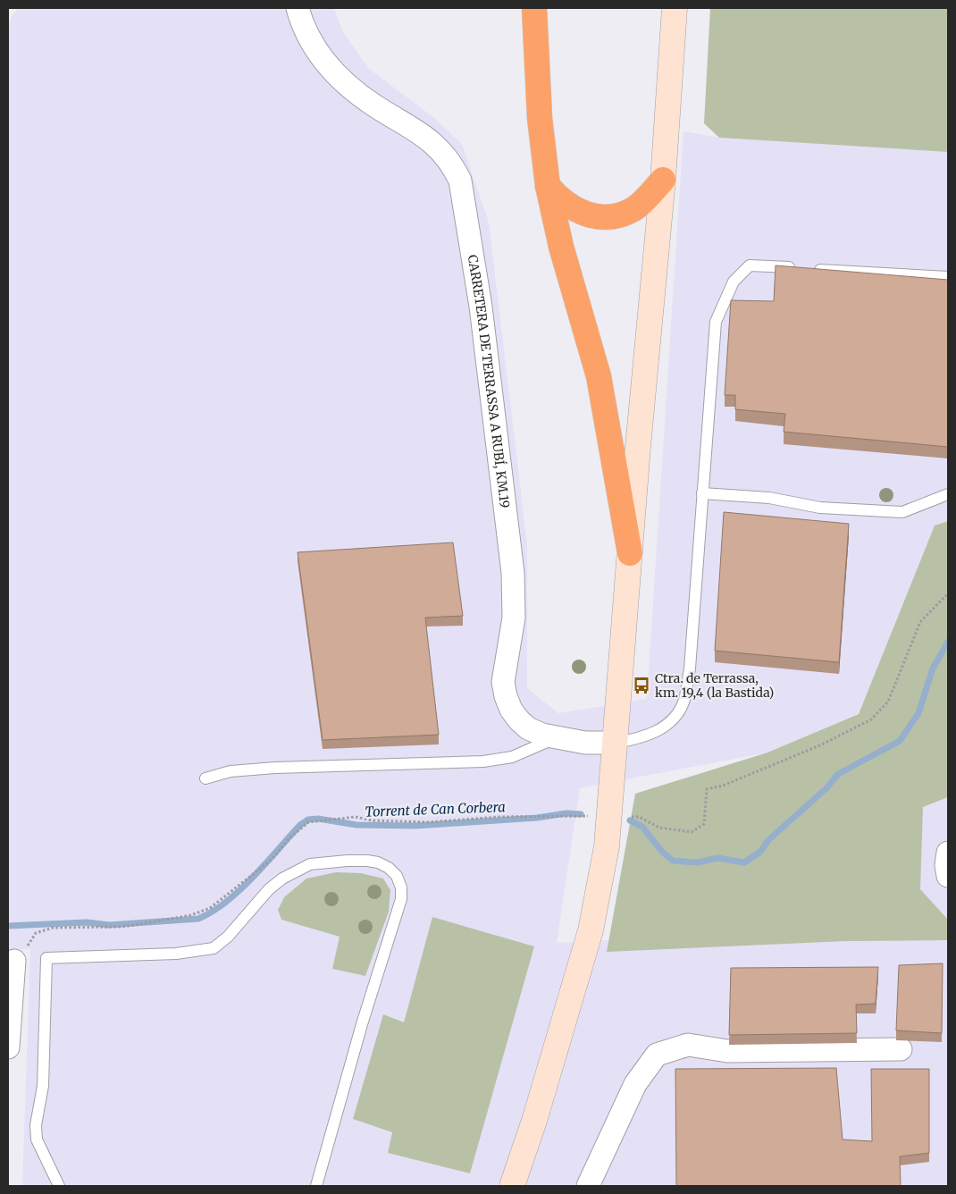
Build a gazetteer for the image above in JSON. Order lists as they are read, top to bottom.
{
  "streets": {
    "street": ["CARRETERA DE TERRASSA A RUBÍ, KM.19"]
  },
  "water": ["Torrent de Can Corbera"],
  "places": {
    "bus stop": ["Ctra. de Terrassa, km. 19,4 (la Bastida)"]
  }
}
